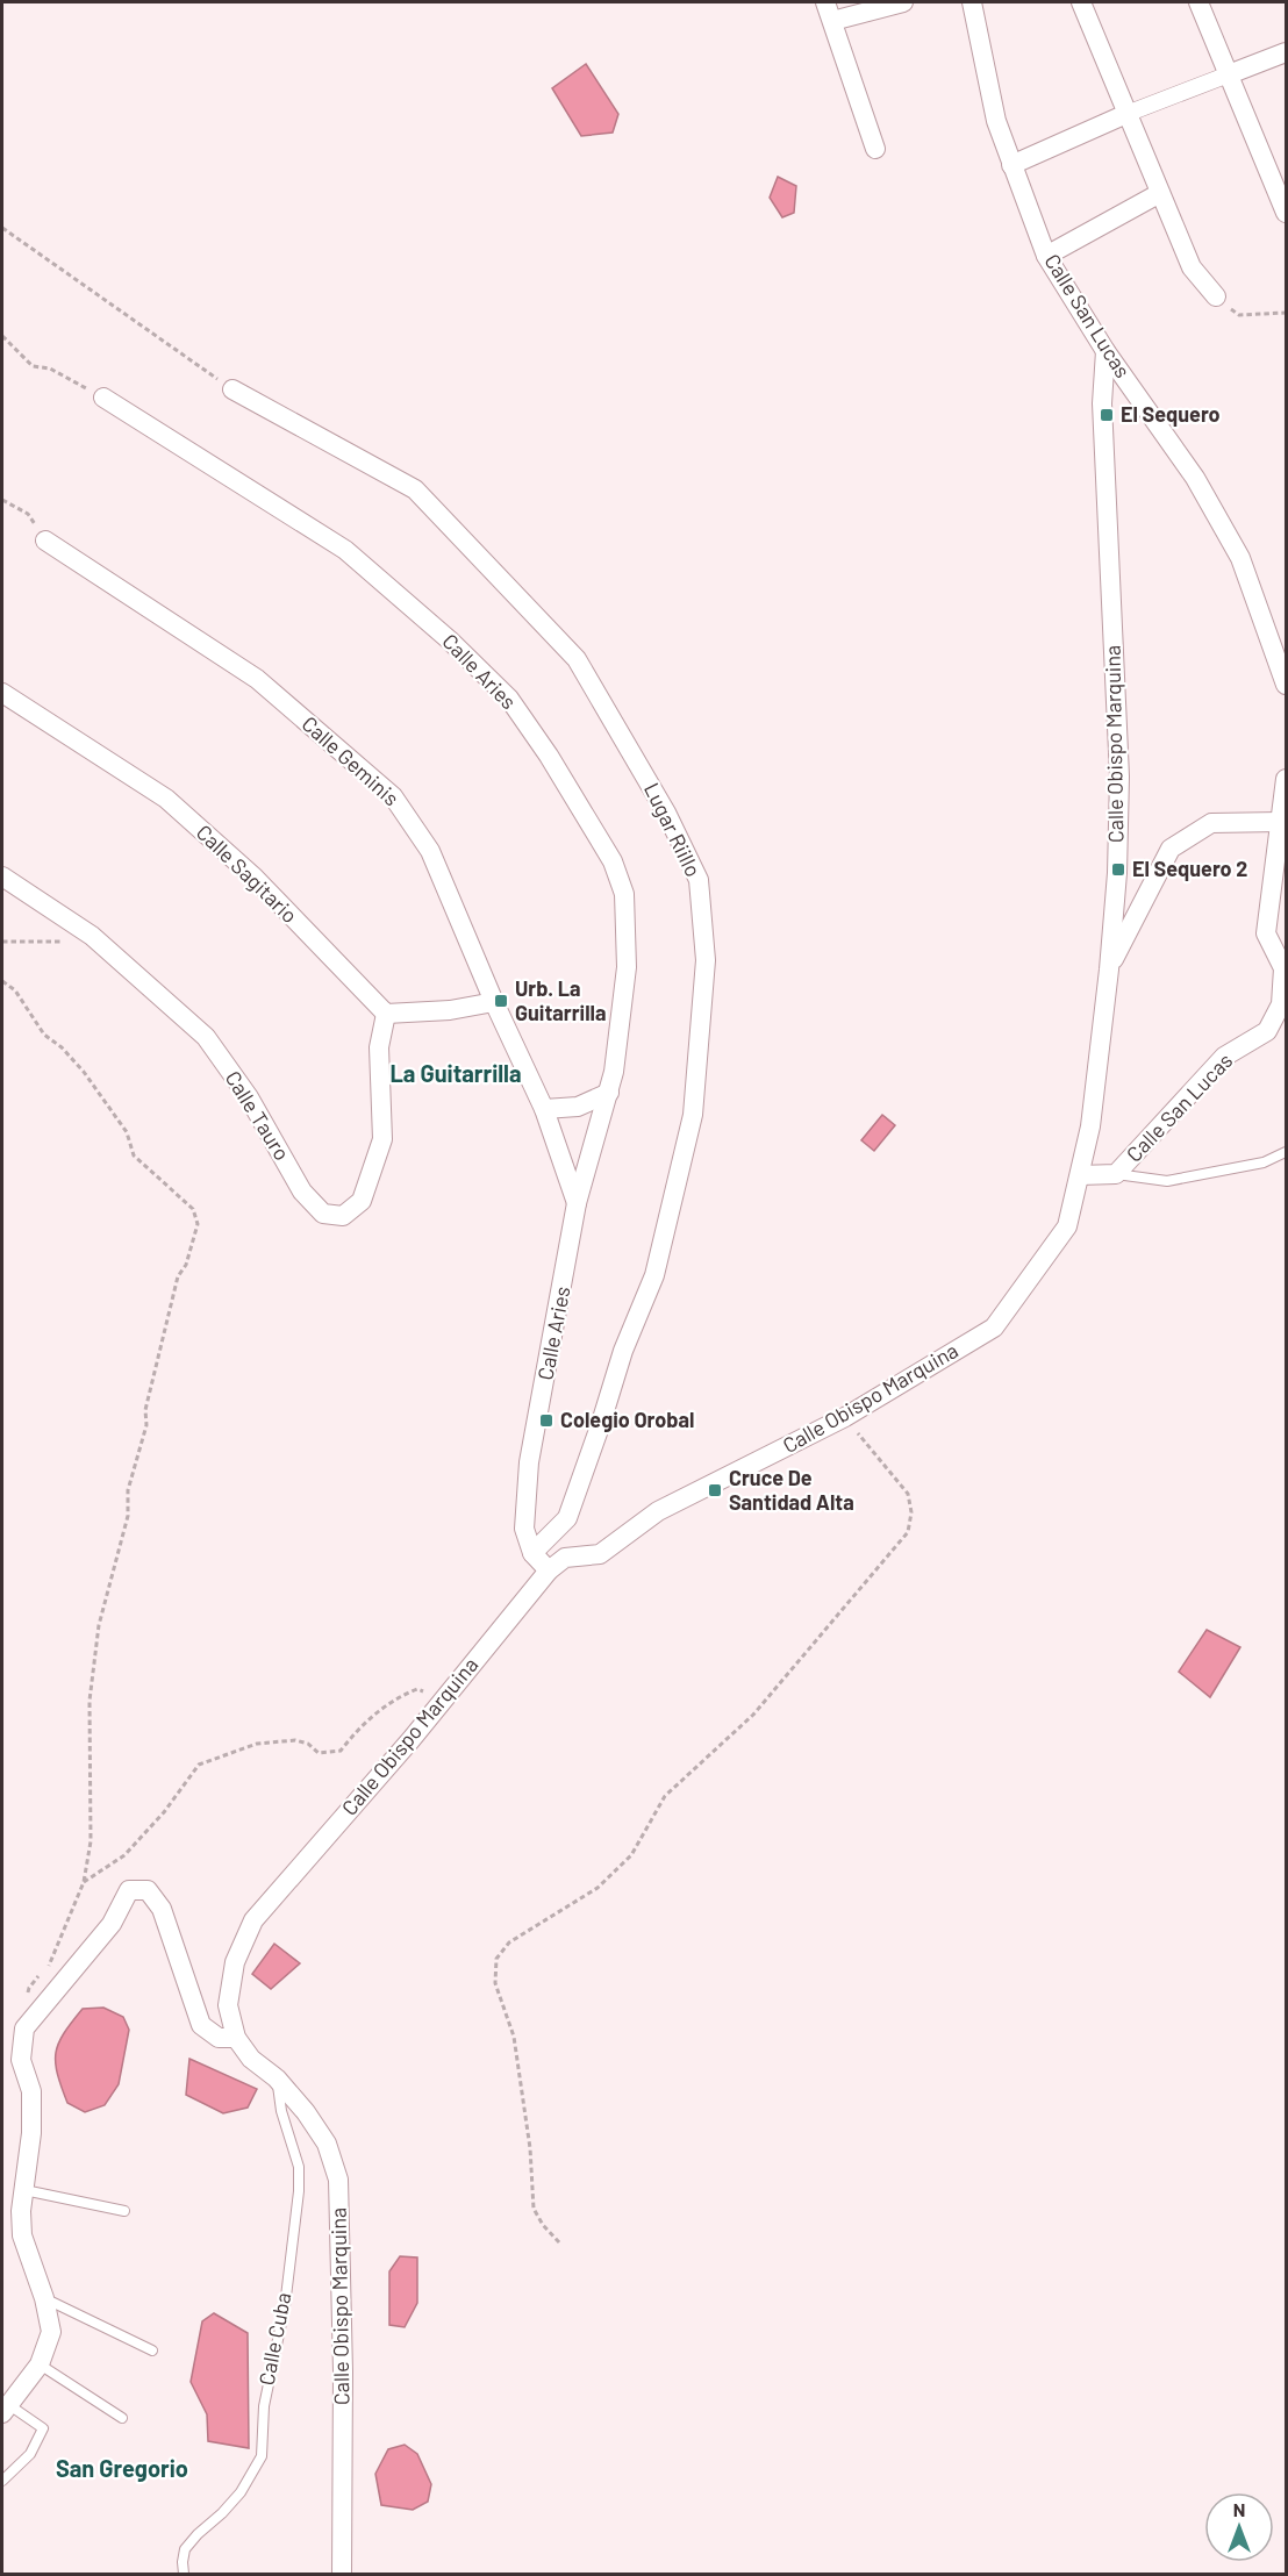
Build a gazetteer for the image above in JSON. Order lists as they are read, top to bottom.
{
  "streets": {
    "street": [
      "Calle San Lucas",
      "Calle Aries",
      "Calle Obispo Marquina",
      "Calle Geminis",
      "Lugar Riillo",
      "Calle Sagitario",
      "Calle Tauro"
    ],
    "lane": ["Calle Cuba"]
  },
  "crossings": [
    ["Calle San Lucas", "Calle Obispo Marquina"],
    ["Calle Aries", "Calle Geminis"],
    ["Calle Aries", "Lugar Riillo"],
    ["Calle Obispo Marquina", "Calle Cuba"],
    ["Calle Sagitario", "Calle Tauro"]
  ],
  "districts": ["La Guitarrilla", "San Gregorio"],
  "places": {
    "transit": [
      "El Sequero",
      "El Sequero 2",
      "Urb. La Guitarrilla",
      "Colegio Orobal",
      "Cruce De Santidad Alta"
    ]
  },
  "north": "top"
}
